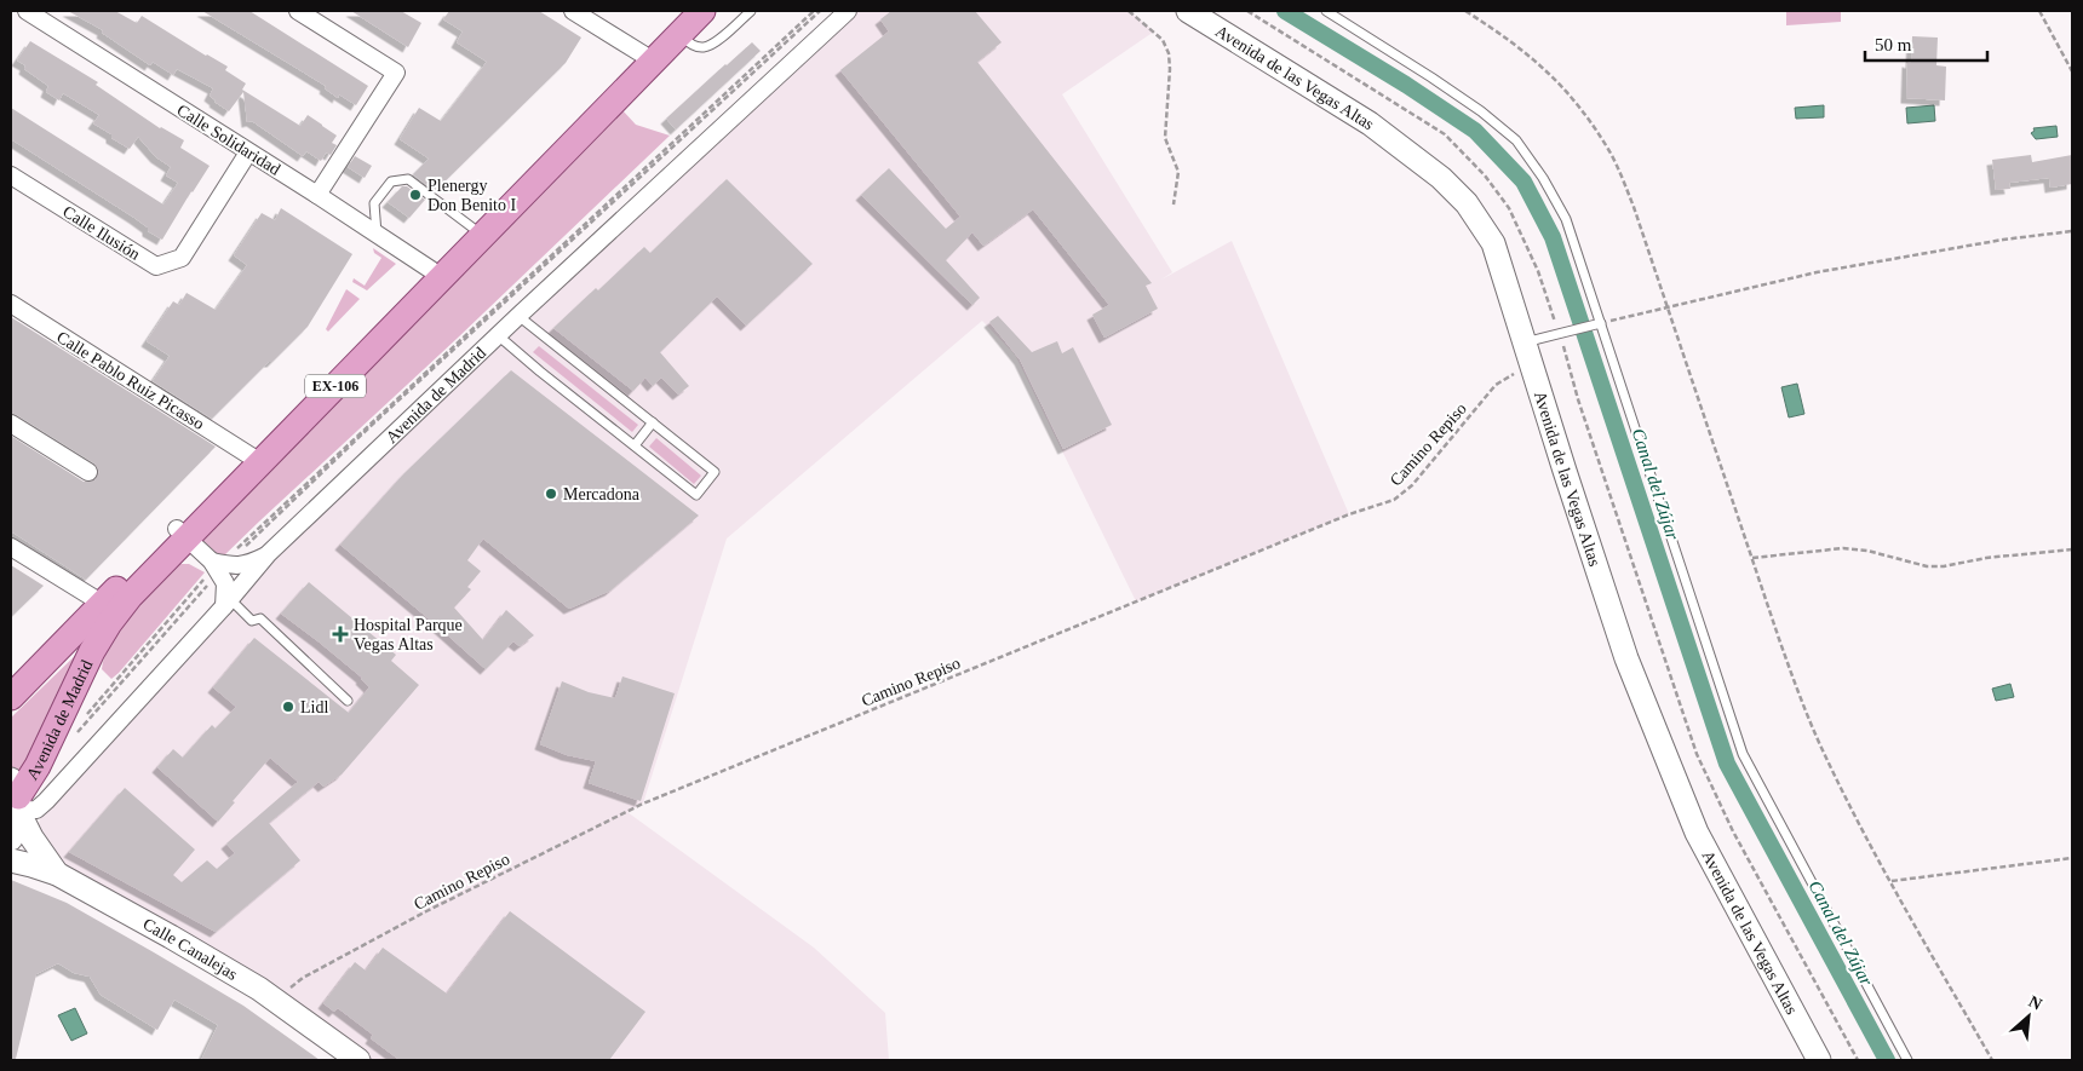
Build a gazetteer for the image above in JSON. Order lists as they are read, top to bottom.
{
  "streets": {
    "main road": ["EX-106", "Avenida de Madrid"],
    "street": [
      "Avenida de las Vegas Altas",
      "Calle Solidaridad",
      "Calle Ilusión",
      "Calle Pablo Ruiz Picasso",
      "Calle Canalejas"
    ],
    "path": ["Camino Repiso"]
  },
  "crossings": [
    ["Avenida de las Vegas Altas", "Camino Repiso"],
    ["Calle Solidaridad", "Calle Ilusión"],
    ["Calle Solidaridad", "Avenida de Madrid"],
    ["Calle Pablo Ruiz Picasso", "Avenida de Madrid"],
    ["Camino Repiso", "Calle Canalejas"]
  ],
  "water": ["Canal del Zújar"],
  "places": {
    "other": ["Plenergy Don Benito I", "Mercadona", "Lidl"],
    "health": ["Hospital Parque Vegas Altas"]
  },
  "scale_bar": "50 m",
  "north": "top right"
}
